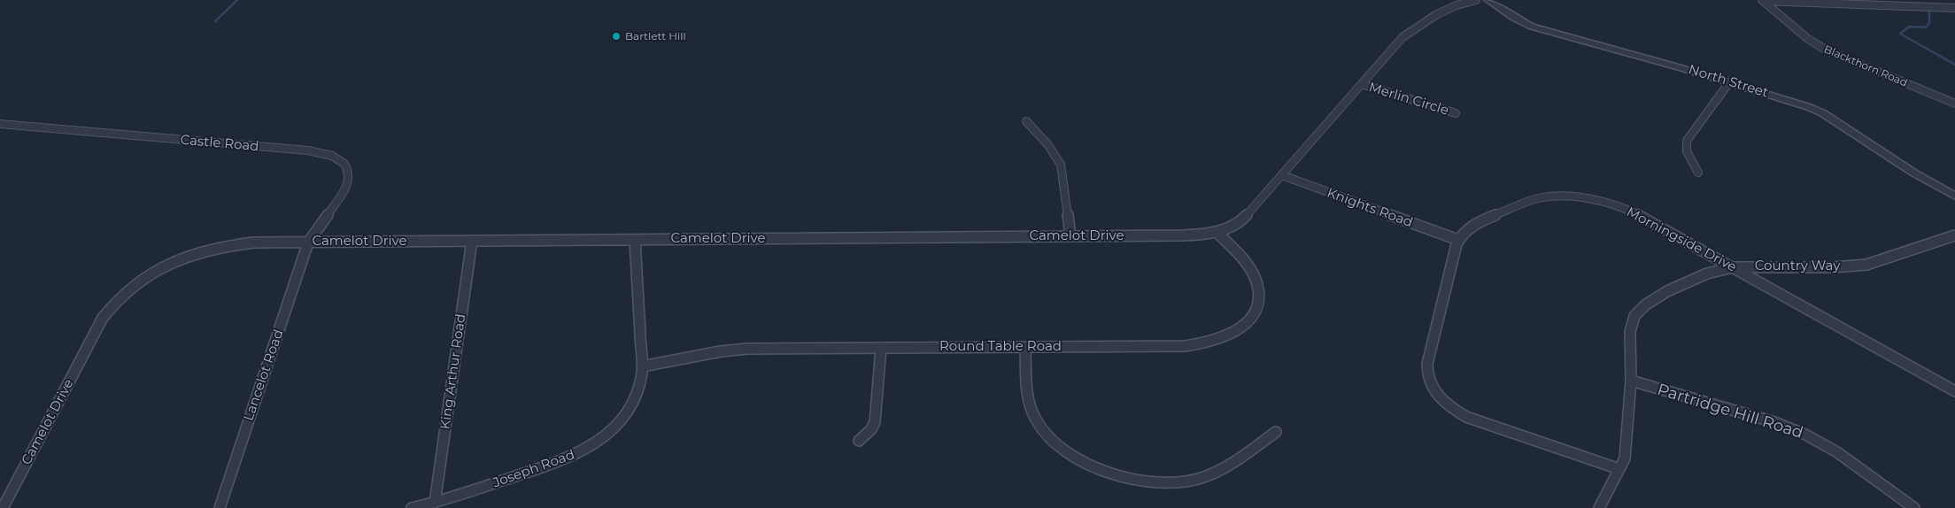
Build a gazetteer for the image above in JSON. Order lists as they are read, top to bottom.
{
  "streets": {
    "street": [
      "Blackthorn Road",
      "North Street",
      "Merlin Circle",
      "Castle Road",
      "Knights Road",
      "Camelot Drive",
      "Morningside Drive",
      "Country Way",
      "Round Table Road",
      "King Arthur Road",
      "Lancelot Road",
      "Partridge Hill Road",
      "Joseph Road"
    ]
  },
  "crossings": [
    ["Merlin Circle", "Camelot Drive"],
    ["Castle Road", "Camelot Drive"],
    ["Castle Road", "Lancelot Road"],
    ["Knights Road", "Camelot Drive"],
    ["Knights Road", "Morningside Drive"],
    ["Camelot Drive", "Round Table Road"],
    ["Camelot Drive", "King Arthur Road"],
    ["Camelot Drive", "Lancelot Road"],
    ["Camelot Drive", "Joseph Road"],
    ["Morningside Drive", "Country Way"],
    ["Country Way", "Partridge Hill Road"],
    ["Round Table Road", "Joseph Road"],
    ["King Arthur Road", "Joseph Road"]
  ],
  "places": ["Bartlett Hill"]
}
